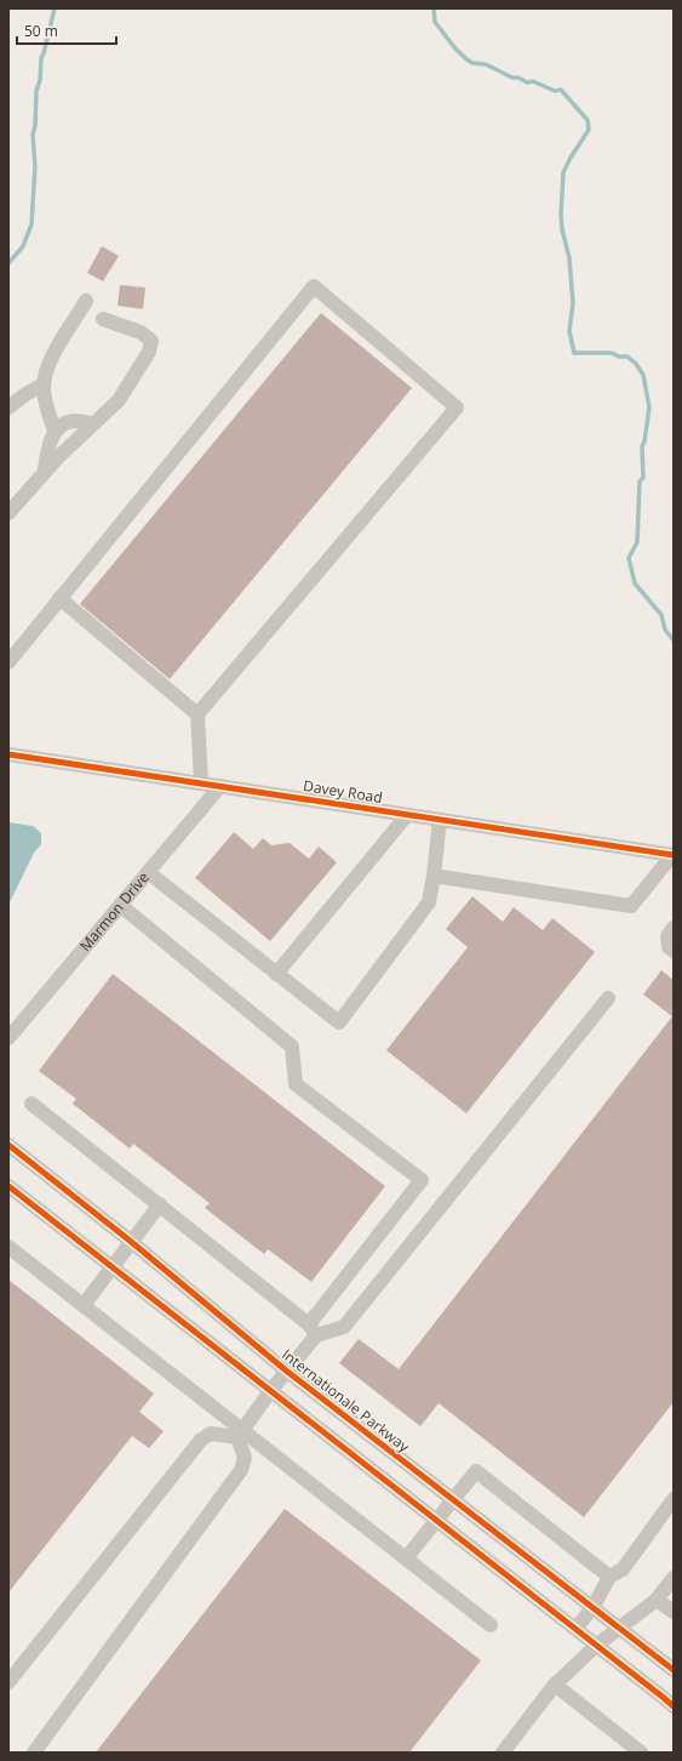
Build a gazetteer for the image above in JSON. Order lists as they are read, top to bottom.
{
  "streets": {
    "street": ["Davey Road", "Marmon Drive", "Internationale Parkway"]
  },
  "crossings": [
    ["Davey Road", "Marmon Drive"]
  ],
  "scale_bar": "50 m"
}
